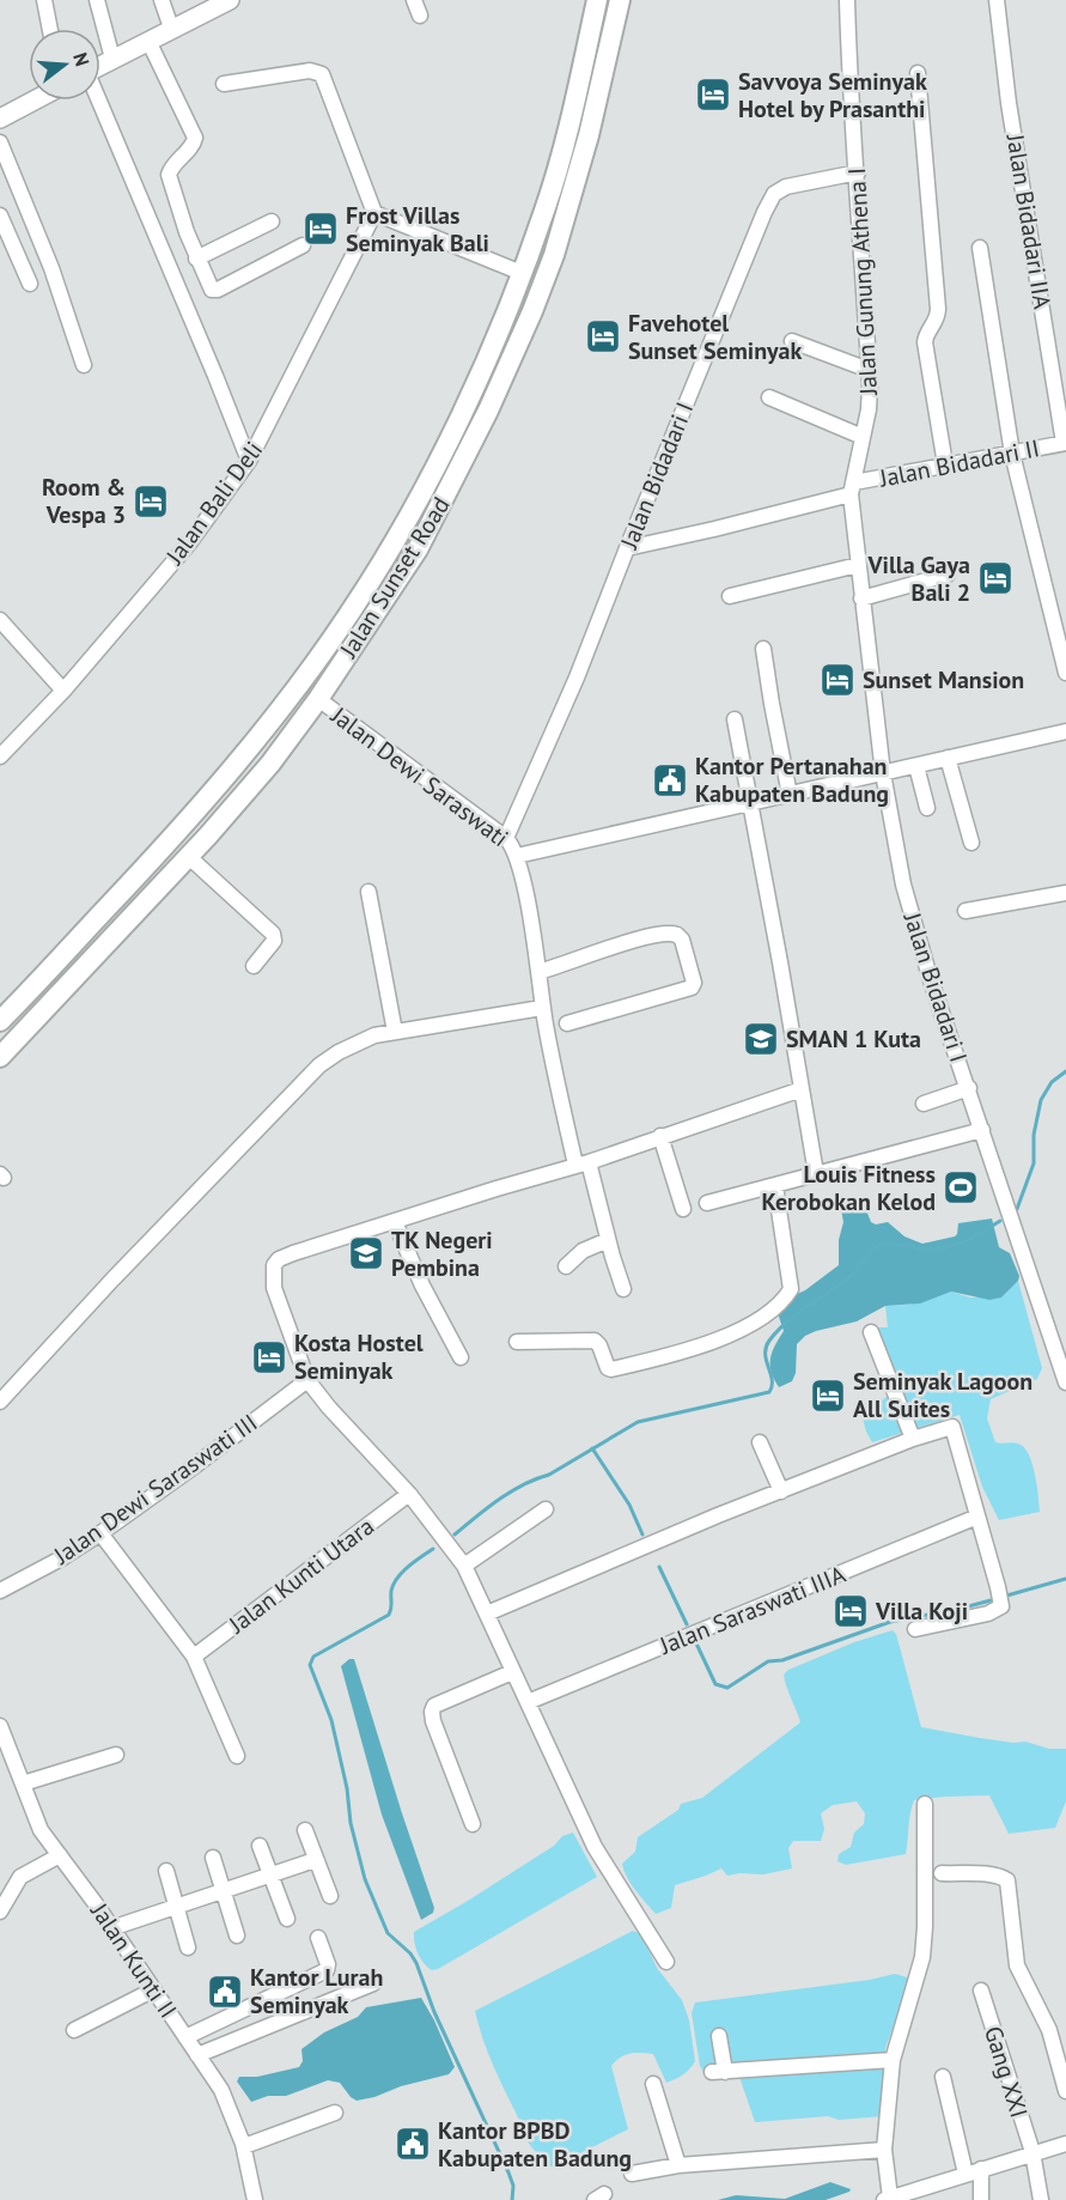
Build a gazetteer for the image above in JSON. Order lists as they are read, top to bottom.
{
  "streets": {
    "highway": ["Jalan Sunset Road"],
    "street": [
      "Jalan Bidadari IIA",
      "Jalan Gunung Athena I",
      "Jalan Bidadari II",
      "Jalan Bidadari I",
      "Jalan Bali Deli",
      "Jalan Dewi Saraswati",
      "Jalan Dewi Saraswati III",
      "Jalan Kunti Utara",
      "Jalan Saraswati IIIA",
      "Jalan Kunti II",
      "Gang XXI"
    ]
  },
  "crossings": [
    ["Jalan Bidadari IIA", "Jalan Bidadari II"],
    ["Jalan Gunung Athena I", "Jalan Bidadari II"],
    ["Jalan Gunung Athena I", "Jalan Bidadari I"],
    ["Jalan Gunung Athena I", "Jalan Dewi Saraswati"],
    ["Jalan Bidadari II", "Jalan Bidadari I"],
    ["Jalan Bidadari I", "Jalan Dewi Saraswati"],
    ["Jalan Sunset Road", "Jalan Dewi Saraswati"]
  ],
  "places": {
    "hotel": [
      "Savvoya Seminyak Hotel by Prasanthi",
      "Frost Villas Seminyak Bali",
      "Favehotel Sunset Seminyak",
      "Room & Vespa 3",
      "Villa Gaya Bali 2",
      "Sunset Mansion",
      "Kosta Hostel Seminyak",
      "Seminyak Lagoon All Suites",
      "Villa Koji"
    ],
    "public building": ["Kantor Pertanahan Kabupaten Badung", "Kantor Lurah Seminyak", "Kantor BPBD Kabupaten Badung"],
    "school or university": ["SMAN 1 Kuta", "TK Negeri Pembina"],
    "sports": ["Louis Fitness Kerobokan Kelod"]
  },
  "north": "right"
}
